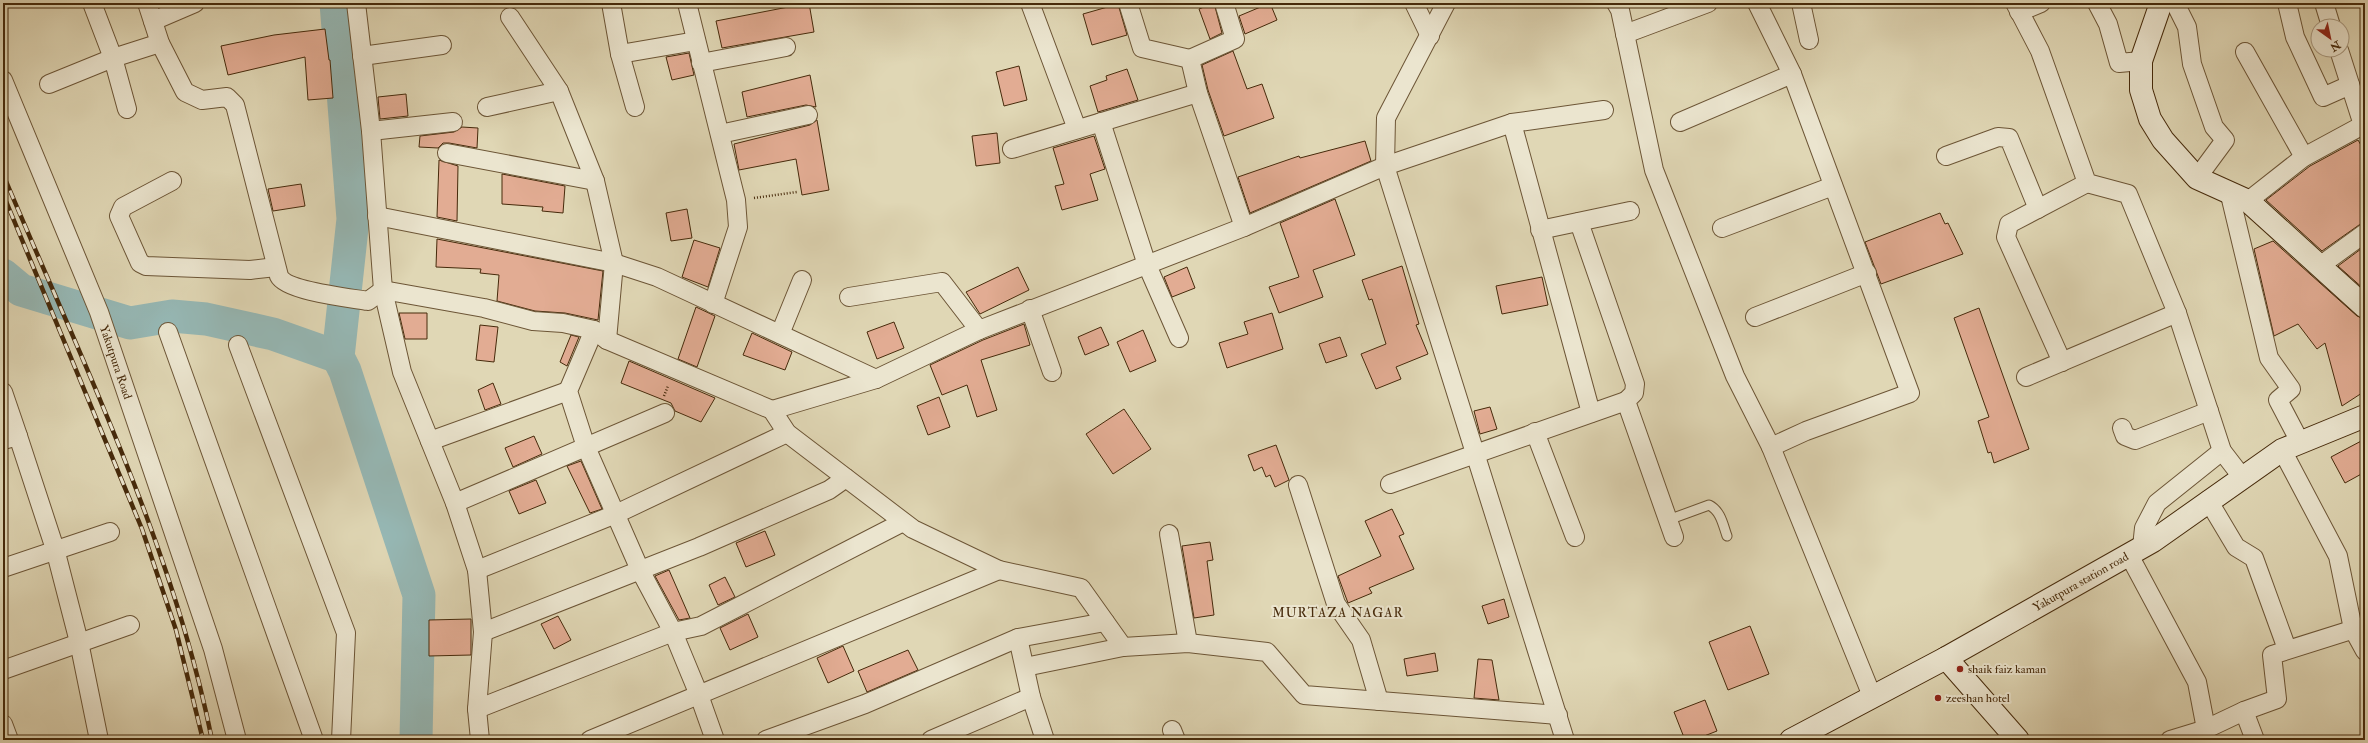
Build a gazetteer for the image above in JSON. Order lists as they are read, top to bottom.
{
  "streets": {
    "street": ["Yakutpura Road", "Yakutpura station road"]
  },
  "districts": ["MURTAZA NAGAR"],
  "places": ["shaik faiz kaman", "zeeshan hotel"],
  "north": "bottom right"
}
